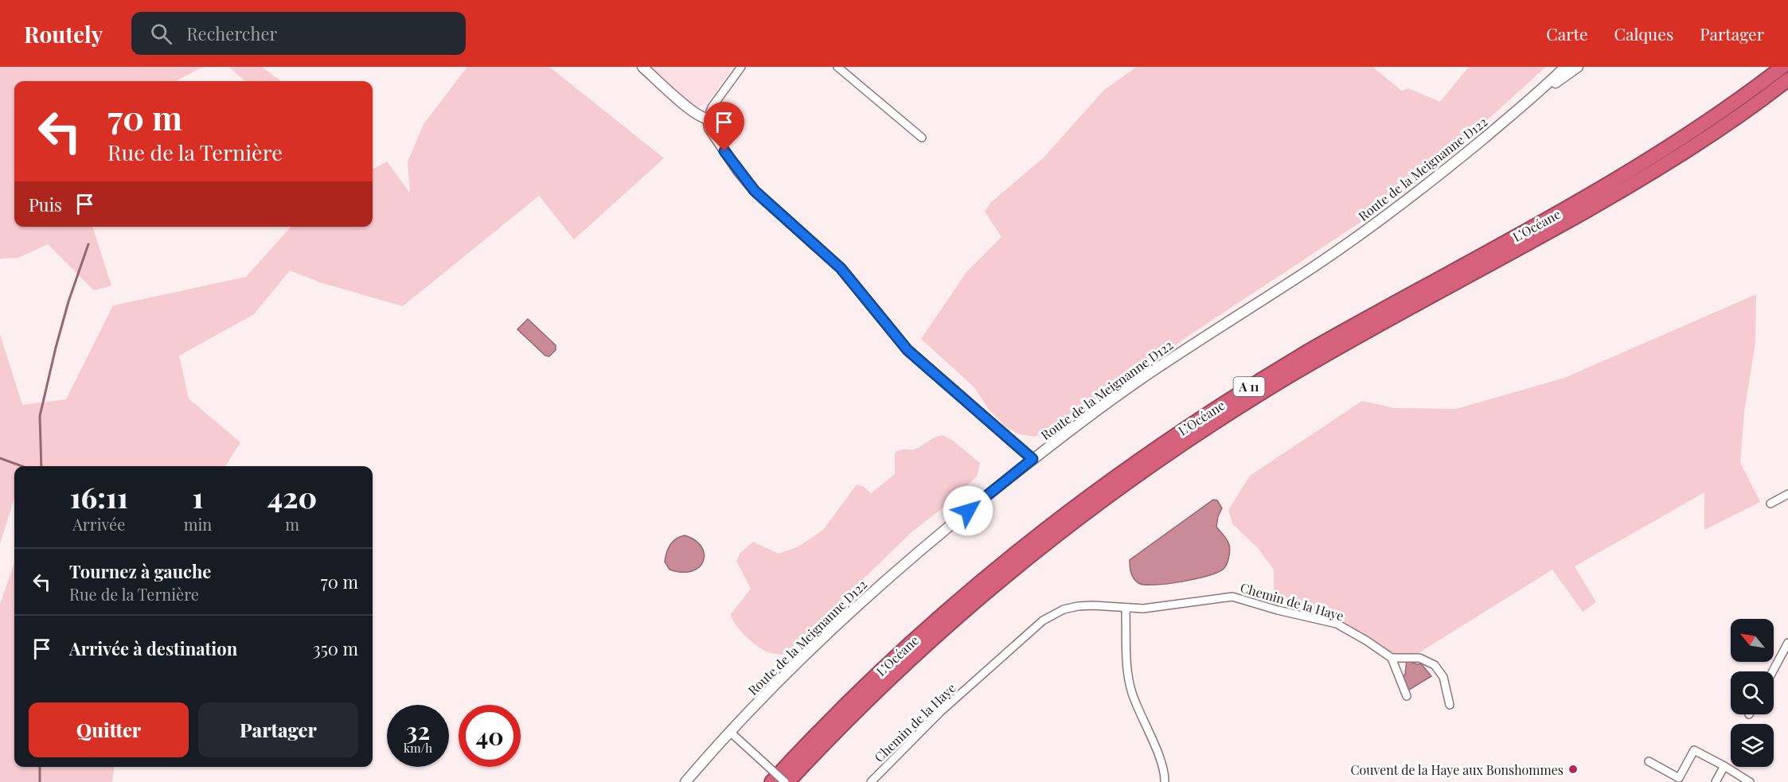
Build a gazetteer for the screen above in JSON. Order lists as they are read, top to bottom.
{
  "streets": {
    "highway": ["L’Océane", "A 11"],
    "street": ["Route de la Meignanne D122", "Chemin de la Haye"]
  },
  "places": ["Couvent de la Haye aux Bonshommes"],
  "north": "top left",
  "page": {
    "header": "Routely",
    "search": "Rechercher",
    "nav": ["Carte", "Calques", "Partager"],
    "turn": ["70 m", "Rue de la Ternière"],
    "then": "Puis",
    "eta": [
      "16:11",
      "Arrivée",
      "1",
      "min",
      "420",
      "m"
    ],
    "list": [
      {
        "name": "Tournez à gauche",
        "note": "Rue de la Ternière",
        "value": "70 m"
      },
      {
        "name": "Arrivée à destination",
        "value": "350 m"
      }
    ],
    "buttons": ["Quitter", "Partager"],
    "speed": "32 km/h",
    "limit": "40"
  }
}
